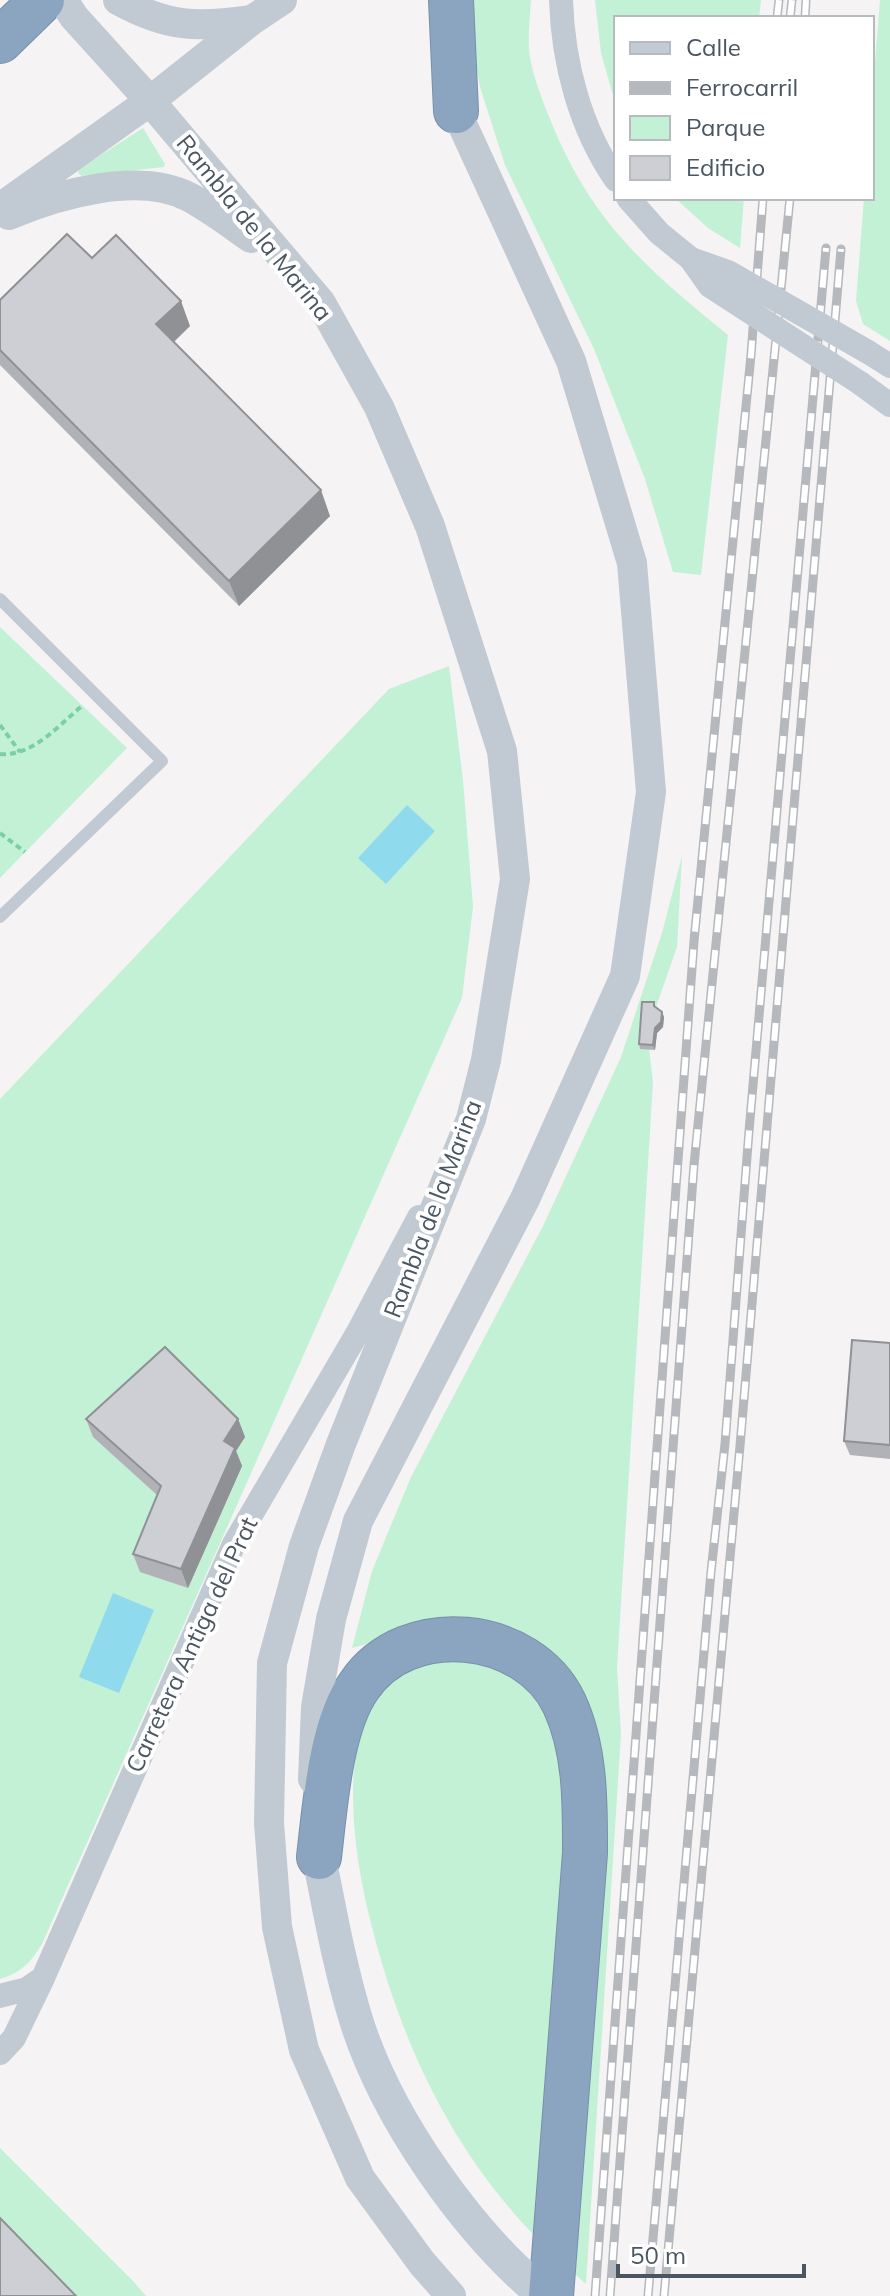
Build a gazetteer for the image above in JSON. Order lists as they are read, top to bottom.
{
  "streets": {
    "street": ["Rambla de la Marina", "Carretera Antiga del Prat"]
  },
  "crossings": [
    ["Rambla de la Marina", "Carretera Antiga del Prat"]
  ],
  "legend": [
    "Calle",
    "Ferrocarril",
    "Parque",
    "Edificio"
  ],
  "scale_bar": "50 m"
}
